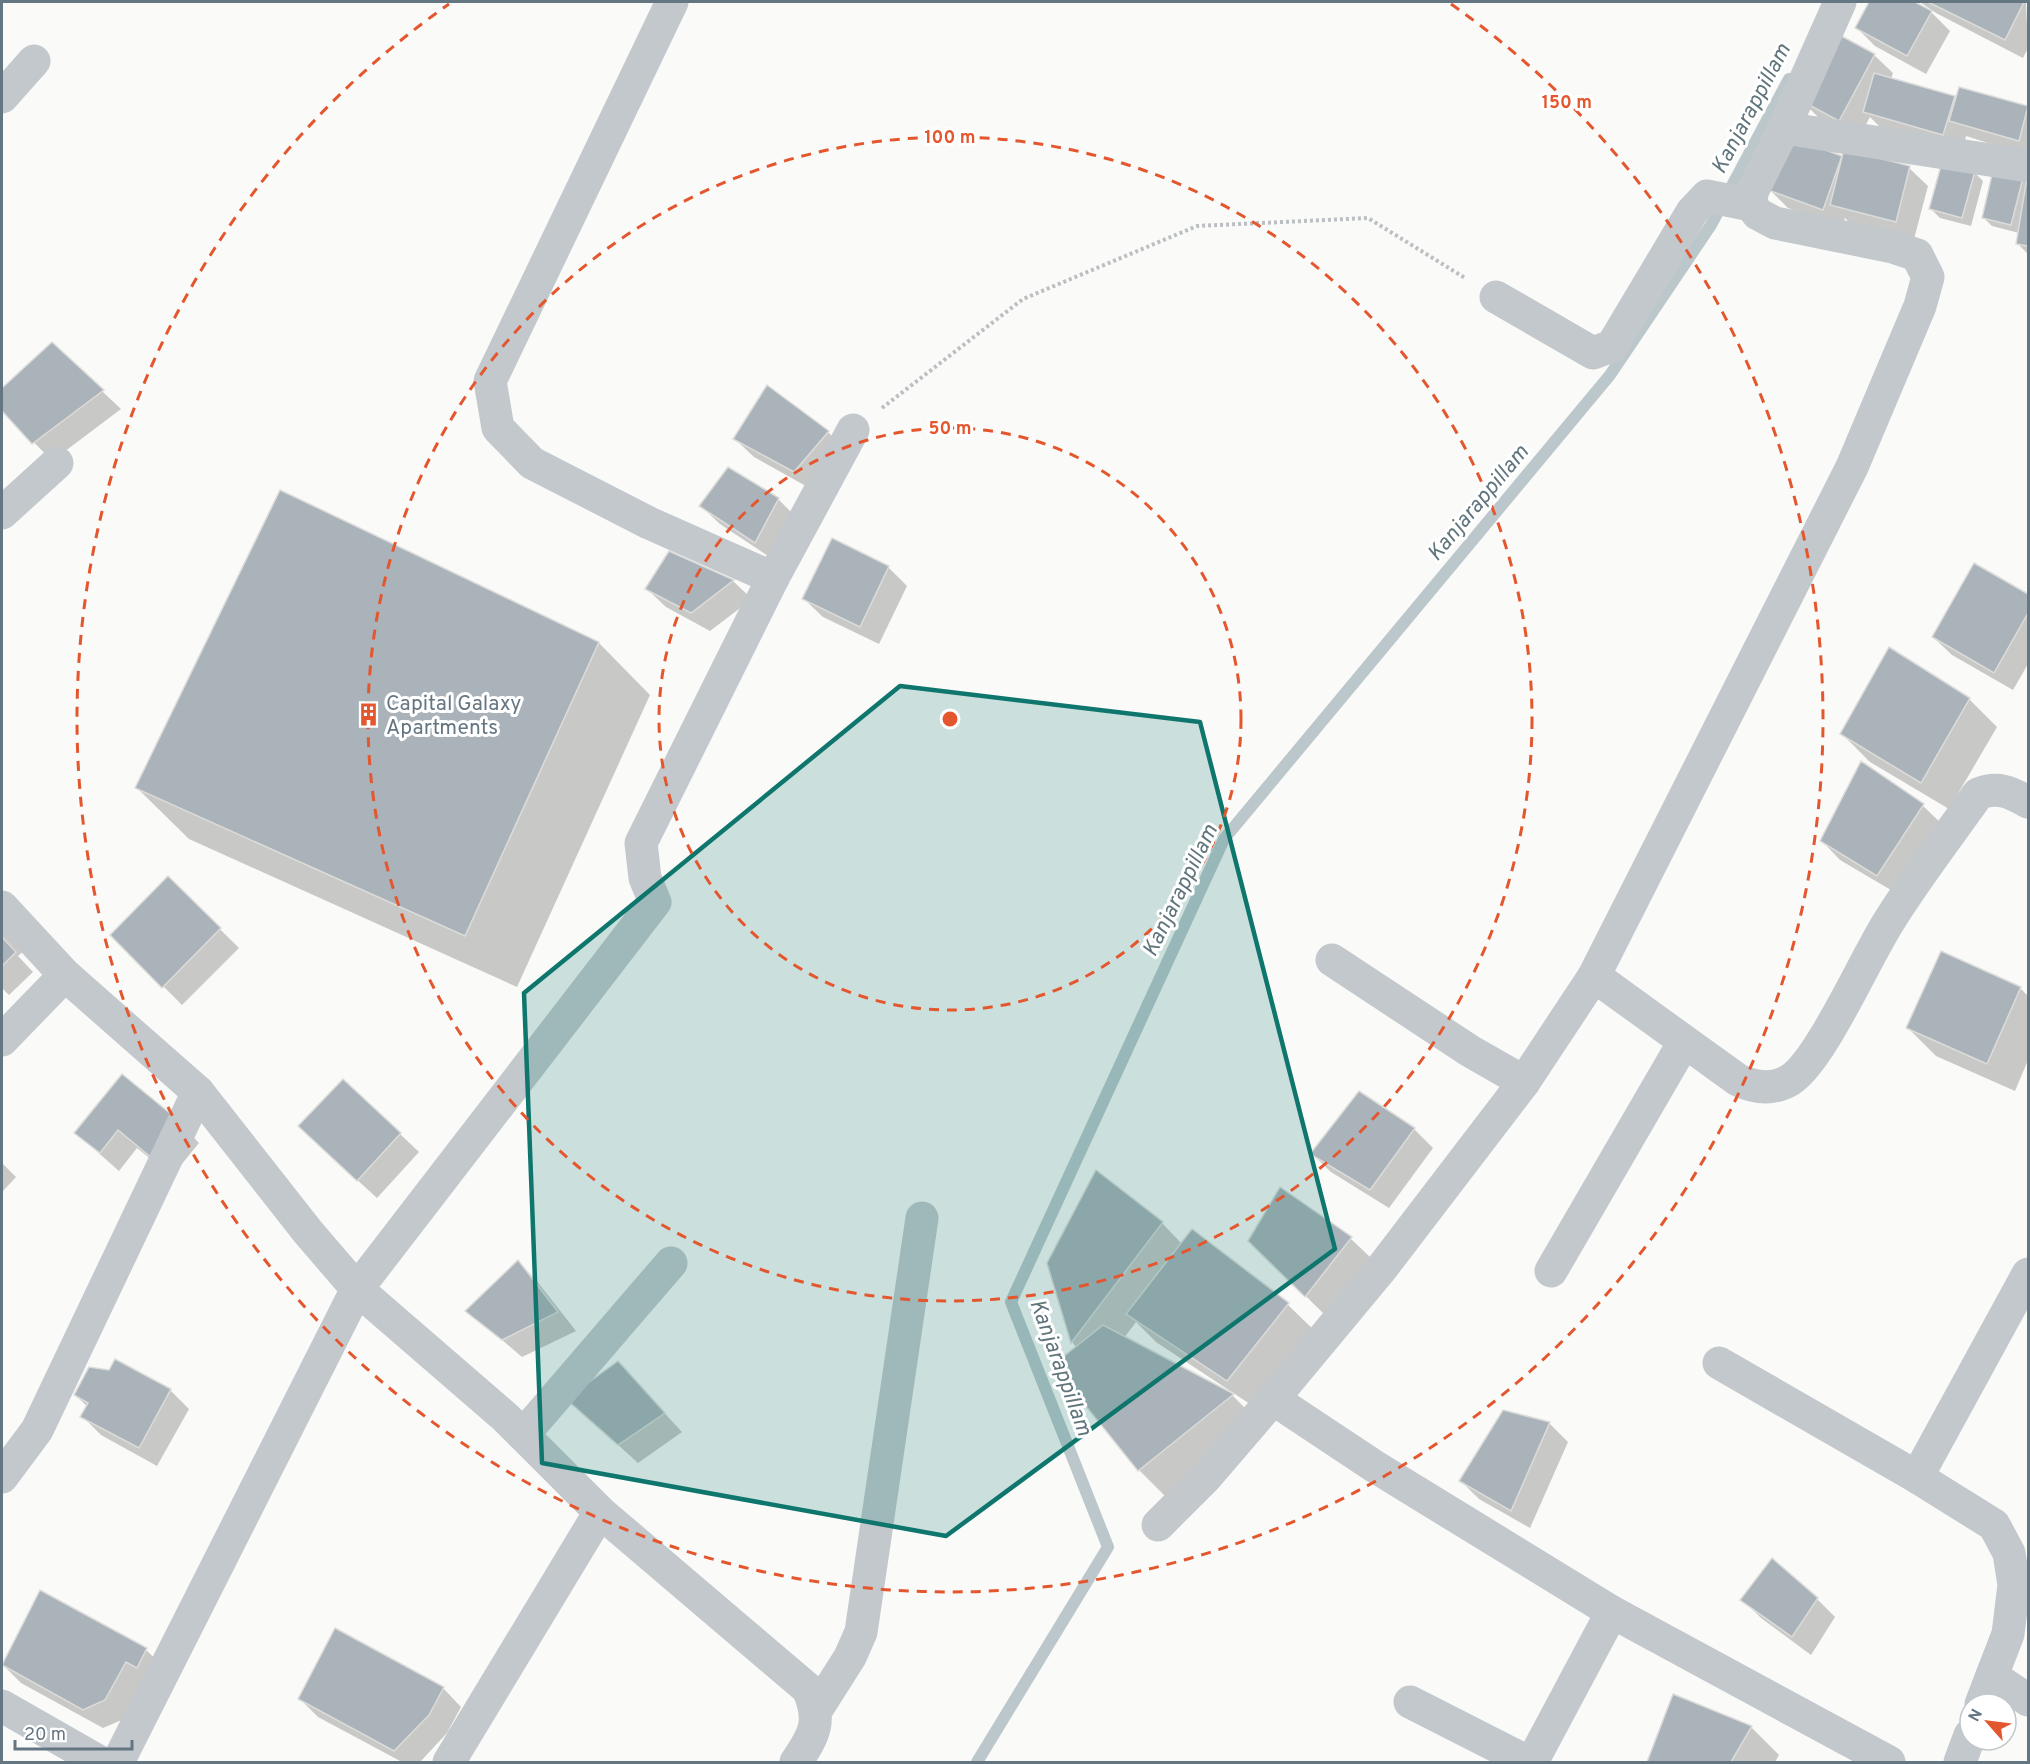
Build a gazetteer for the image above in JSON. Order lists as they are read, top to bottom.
{
  "water": ["Kanjarappillam"],
  "places": {
    "building": ["Capital Galaxy Apartments"]
  },
  "scale_bar": "20 m",
  "north": "top left",
  "rings": ["150 m", "100 m", "50 m"]
}
